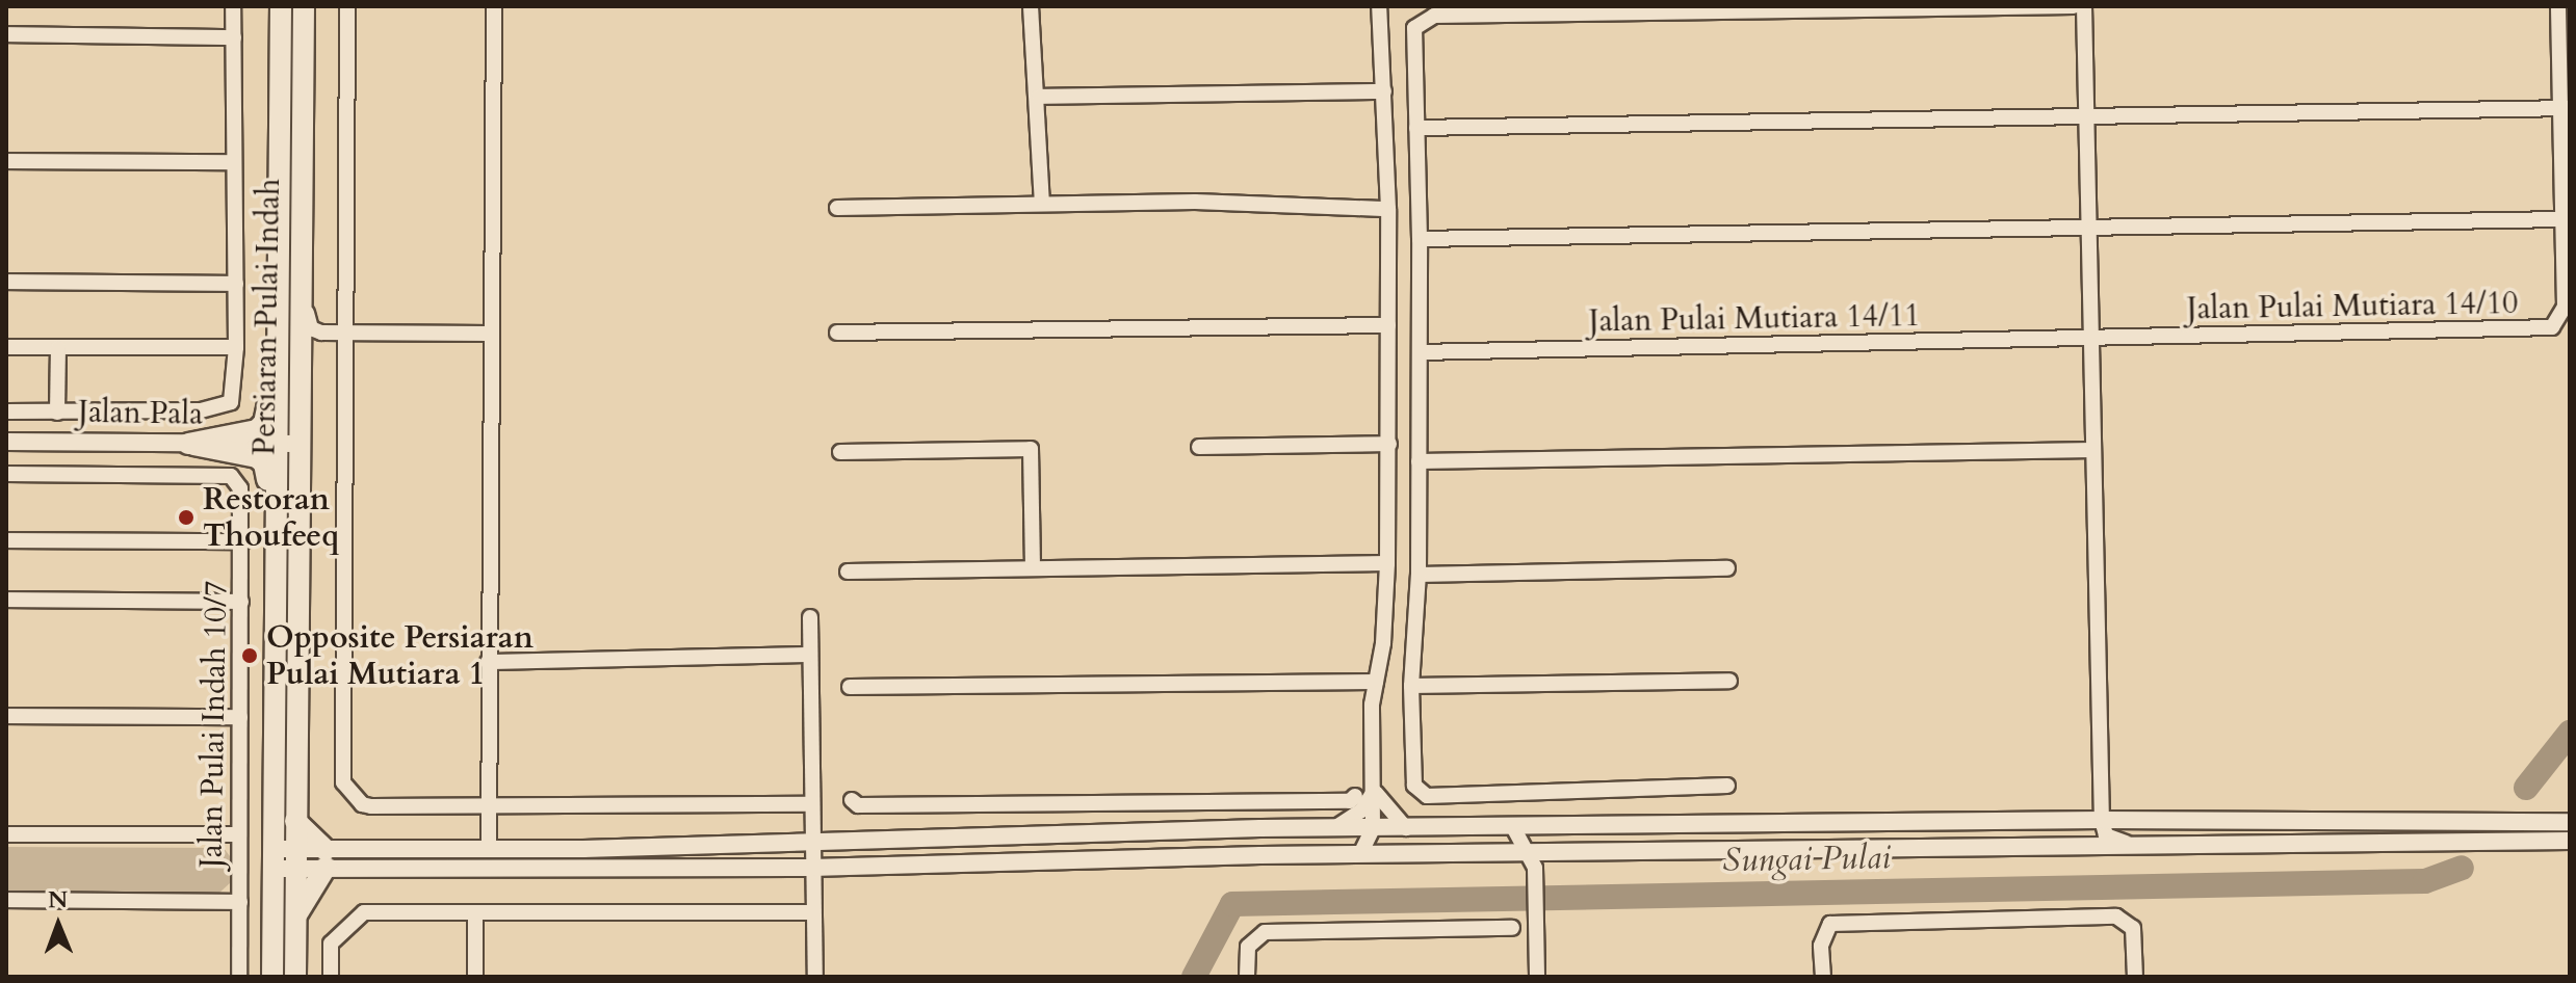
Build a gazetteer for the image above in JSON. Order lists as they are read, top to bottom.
{
  "streets": {
    "main road": ["Persiaran Pulai Indah"],
    "street": [
      "Jalan Pulai Mutiara 14/10",
      "Jalan Pulai Mutiara 14/11",
      "Jalan Pala",
      "Jalan Pulai Indah 10/7"
    ]
  },
  "crossings": [
    ["Jalan Pulai Mutiara 14/10", "Jalan Pulai Mutiara 14/11"],
    ["Persiaran Pulai Indah", "Jalan Pala"]
  ],
  "water": ["Sungai Pulai"],
  "places": ["Restoran Thoufeeq", "Opposite Persiaran Pulai Mutiara 1"],
  "north": "top"
}
